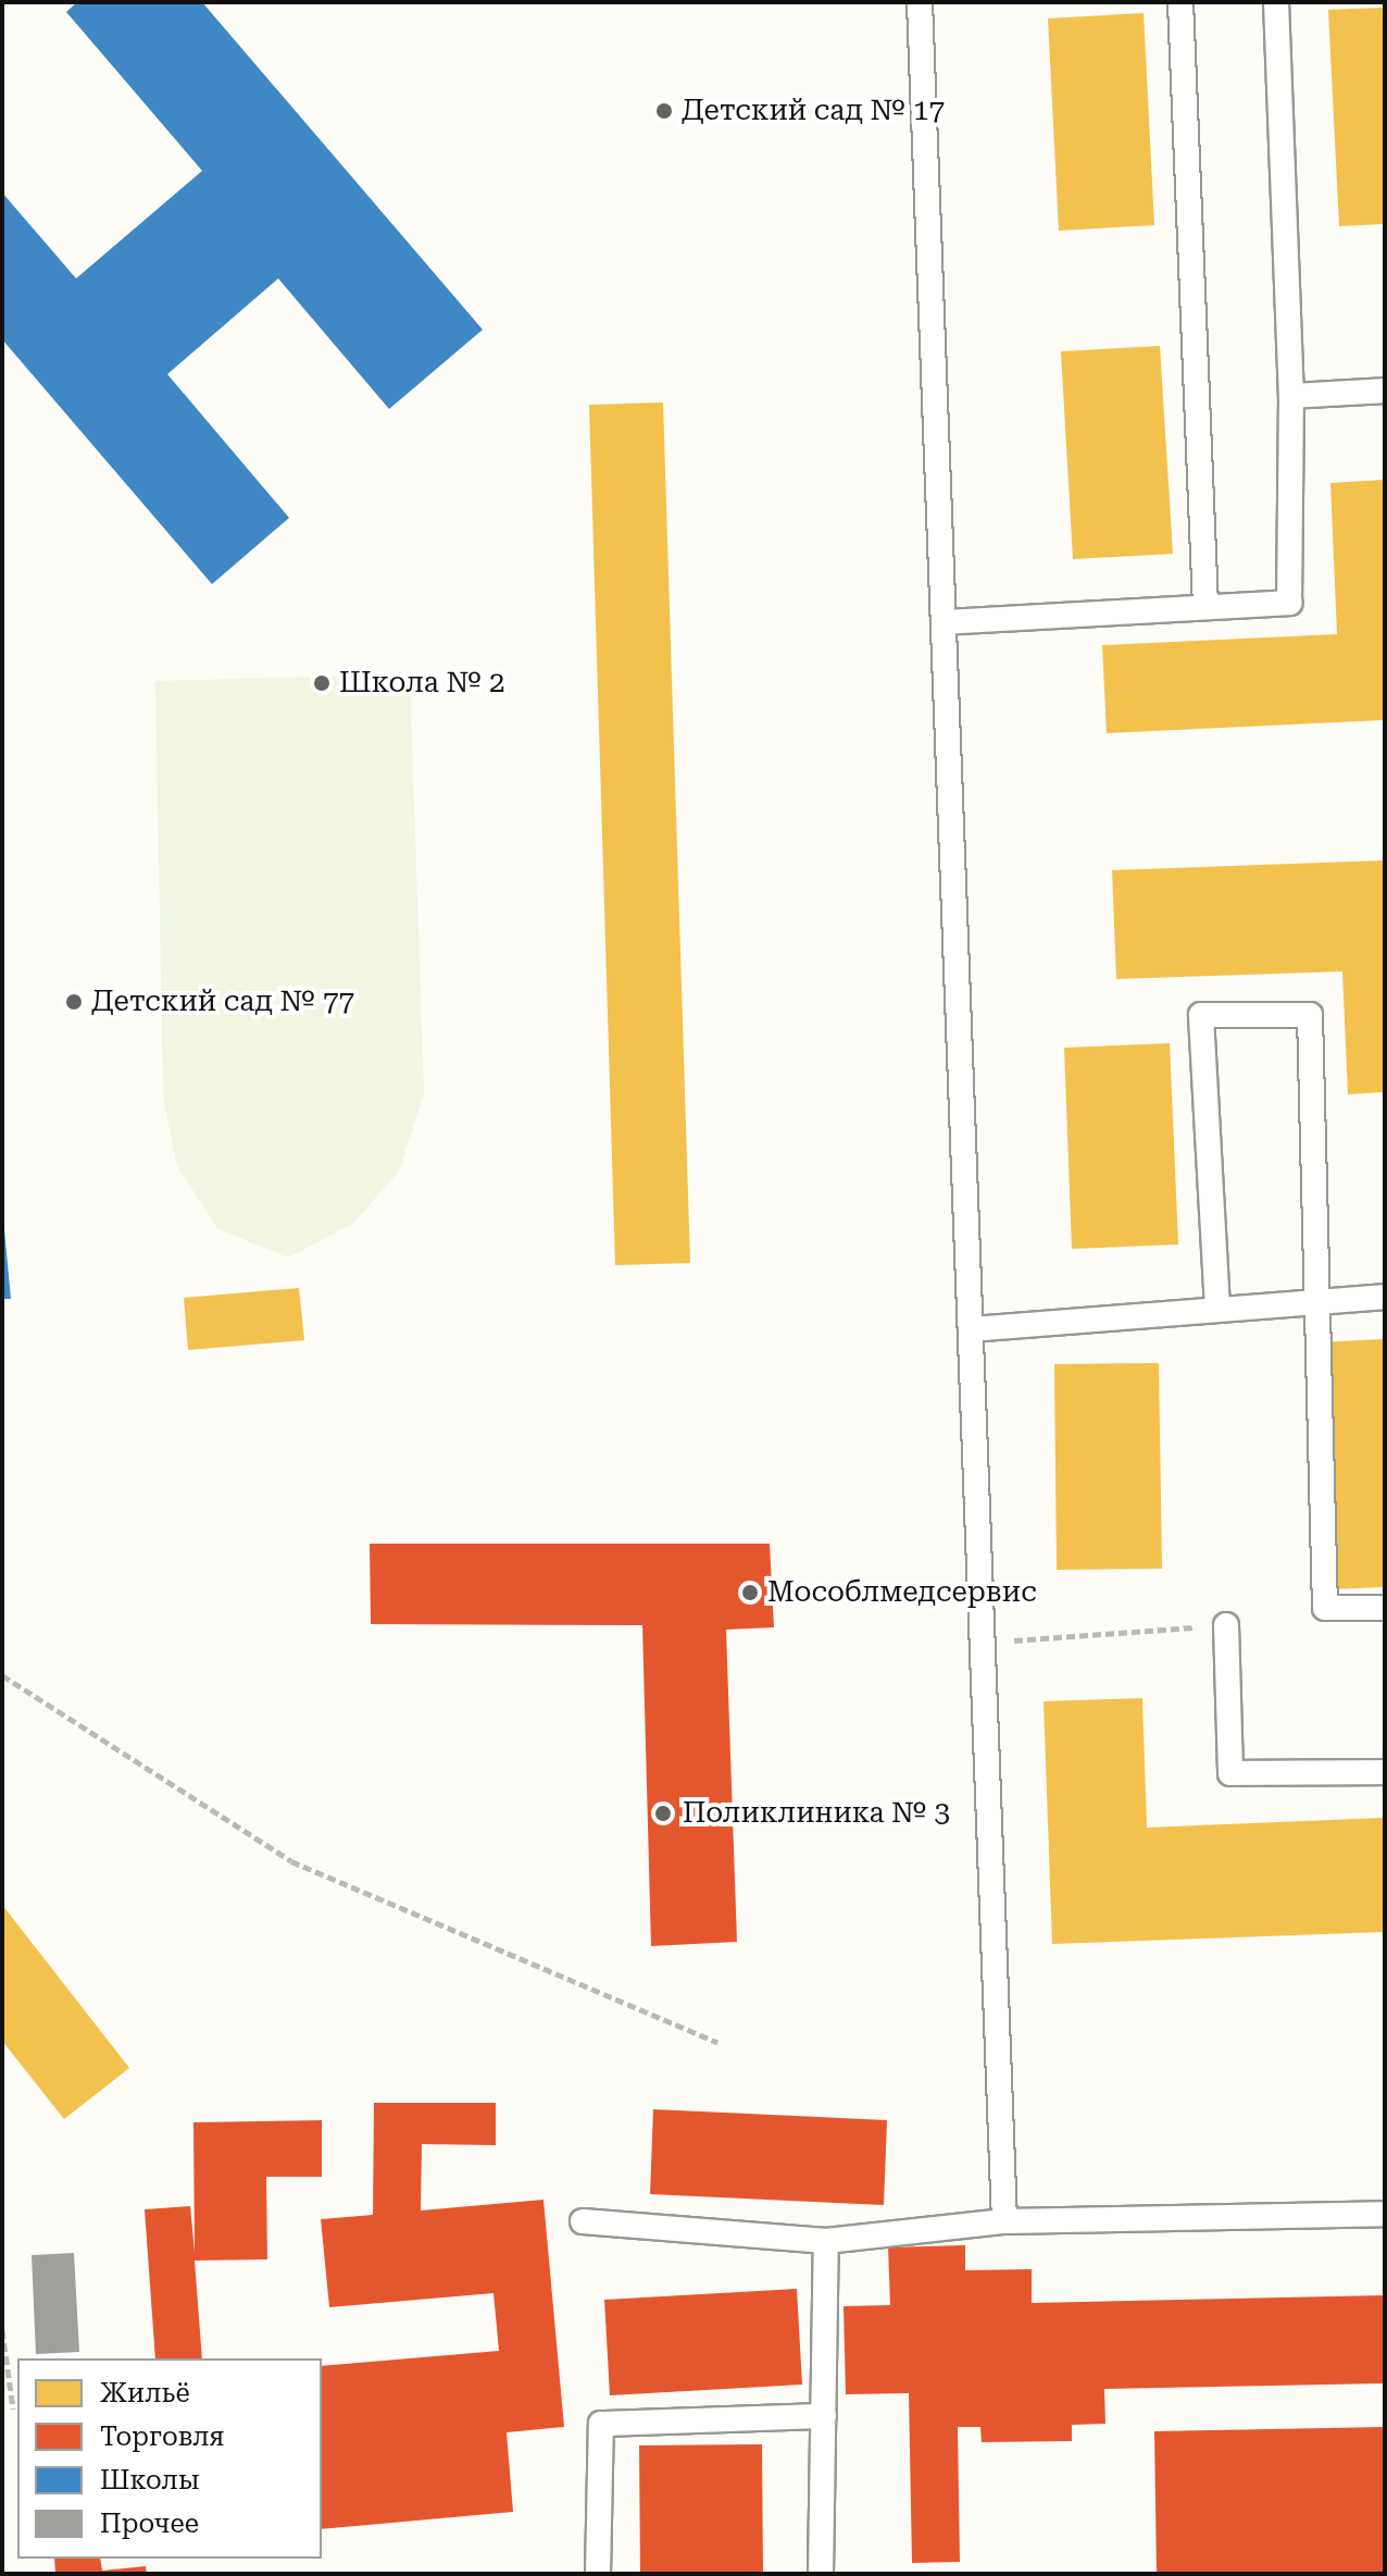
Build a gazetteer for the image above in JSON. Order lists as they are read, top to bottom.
{
  "places": [
    "Детский сад № 17",
    "Школа № 2",
    "Детский сад № 77",
    "Мособлмедсервис",
    "Поликлиника № 3"
  ],
  "legend": [
    "Жильё",
    "Торговля",
    "Школы",
    "Прочее"
  ]
}
